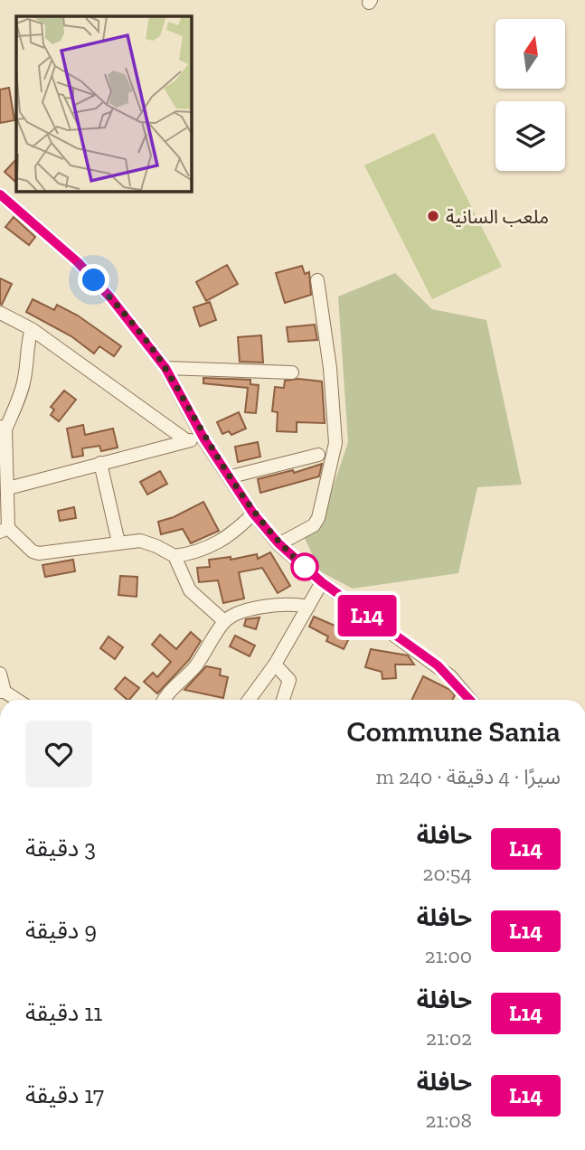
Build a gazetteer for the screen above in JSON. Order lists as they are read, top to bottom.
{
  "places": ["ملعب السانية"],
  "lines": ["bus line L14"],
  "north": "top",
  "page": {
    "on_map": "L14",
    "heading": ["Commune Sania", "سيرًا · 4 دقيقة · 240 m"],
    "list": [
      {
        "mark": "L14",
        "name": "حافلة",
        "note": "20:54",
        "value": "3 دقيقة"
      },
      {
        "mark": "L14",
        "name": "حافلة",
        "note": "21:00",
        "value": "9 دقيقة"
      },
      {
        "mark": "L14",
        "name": "حافلة",
        "note": "21:02",
        "value": "11 دقيقة"
      },
      {
        "mark": "L14",
        "name": "حافلة",
        "note": "21:08",
        "value": "17 دقيقة"
      }
    ]
  }
}
